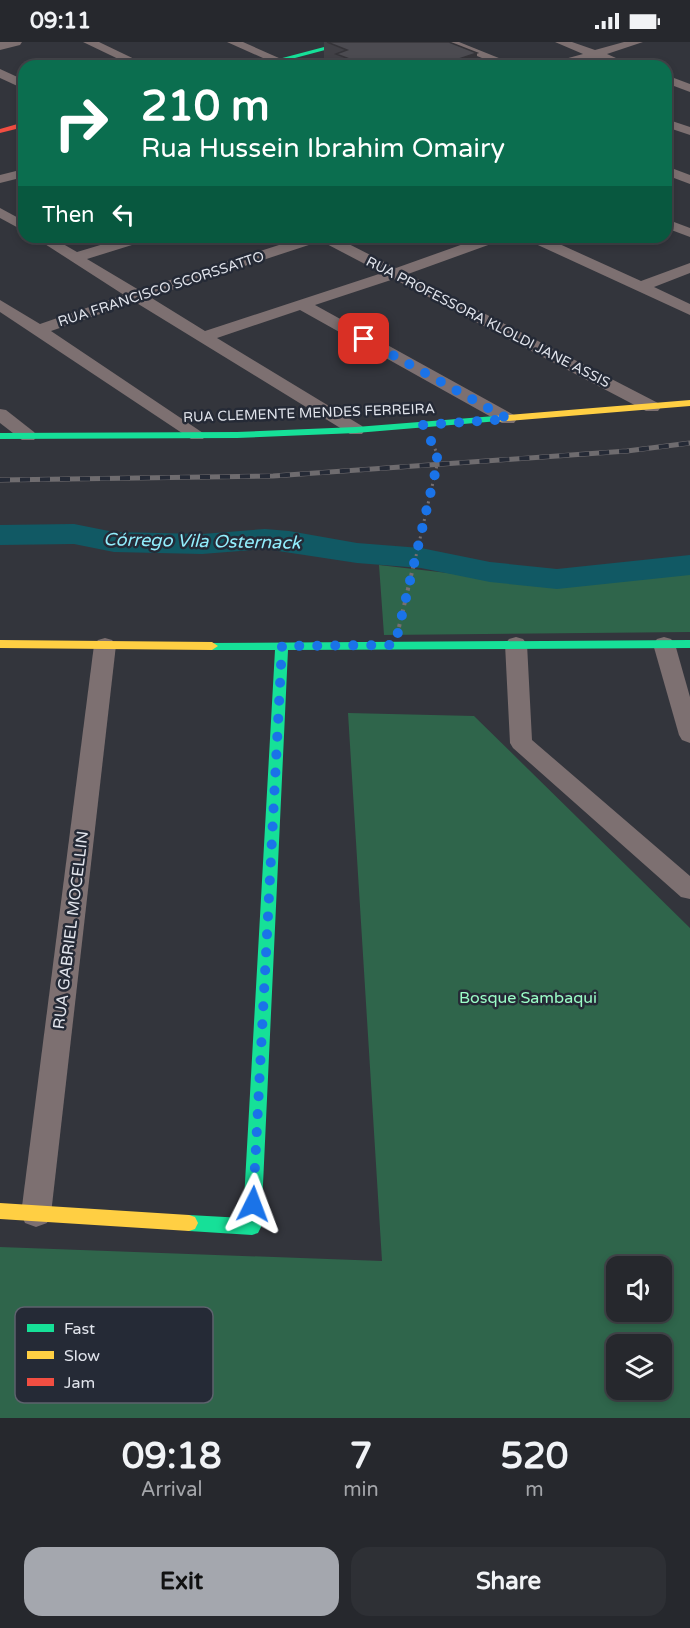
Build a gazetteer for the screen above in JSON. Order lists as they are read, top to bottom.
{
  "streets": {
    "street": [
      "RUA FRANCISCO SCORSSATTO",
      "RUA PROFESSORA KLOLDI JANE ASSIS",
      "RUA CLEMENTE MENDES FERREIRA",
      "RUA GABRIEL MOCELLIN"
    ]
  },
  "crossings": [
    ["RUA PROFESSORA KLOLDI JANE ASSIS", "RUA CLEMENTE MENDES FERREIRA"]
  ],
  "water": ["Córrego Vila Osternack"],
  "parks": ["Bosque Sambaqui"],
  "legend": ["Fast", "Slow", "Jam"],
  "page": {
    "status": "09:11",
    "turn": ["210 m", "Rua Hussein Ibrahim Omairy"],
    "then": "Then",
    "eta": [
      "09:18",
      "Arrival",
      "7",
      "min",
      "520",
      "m"
    ],
    "buttons": ["Exit", "Share"]
  }
}
